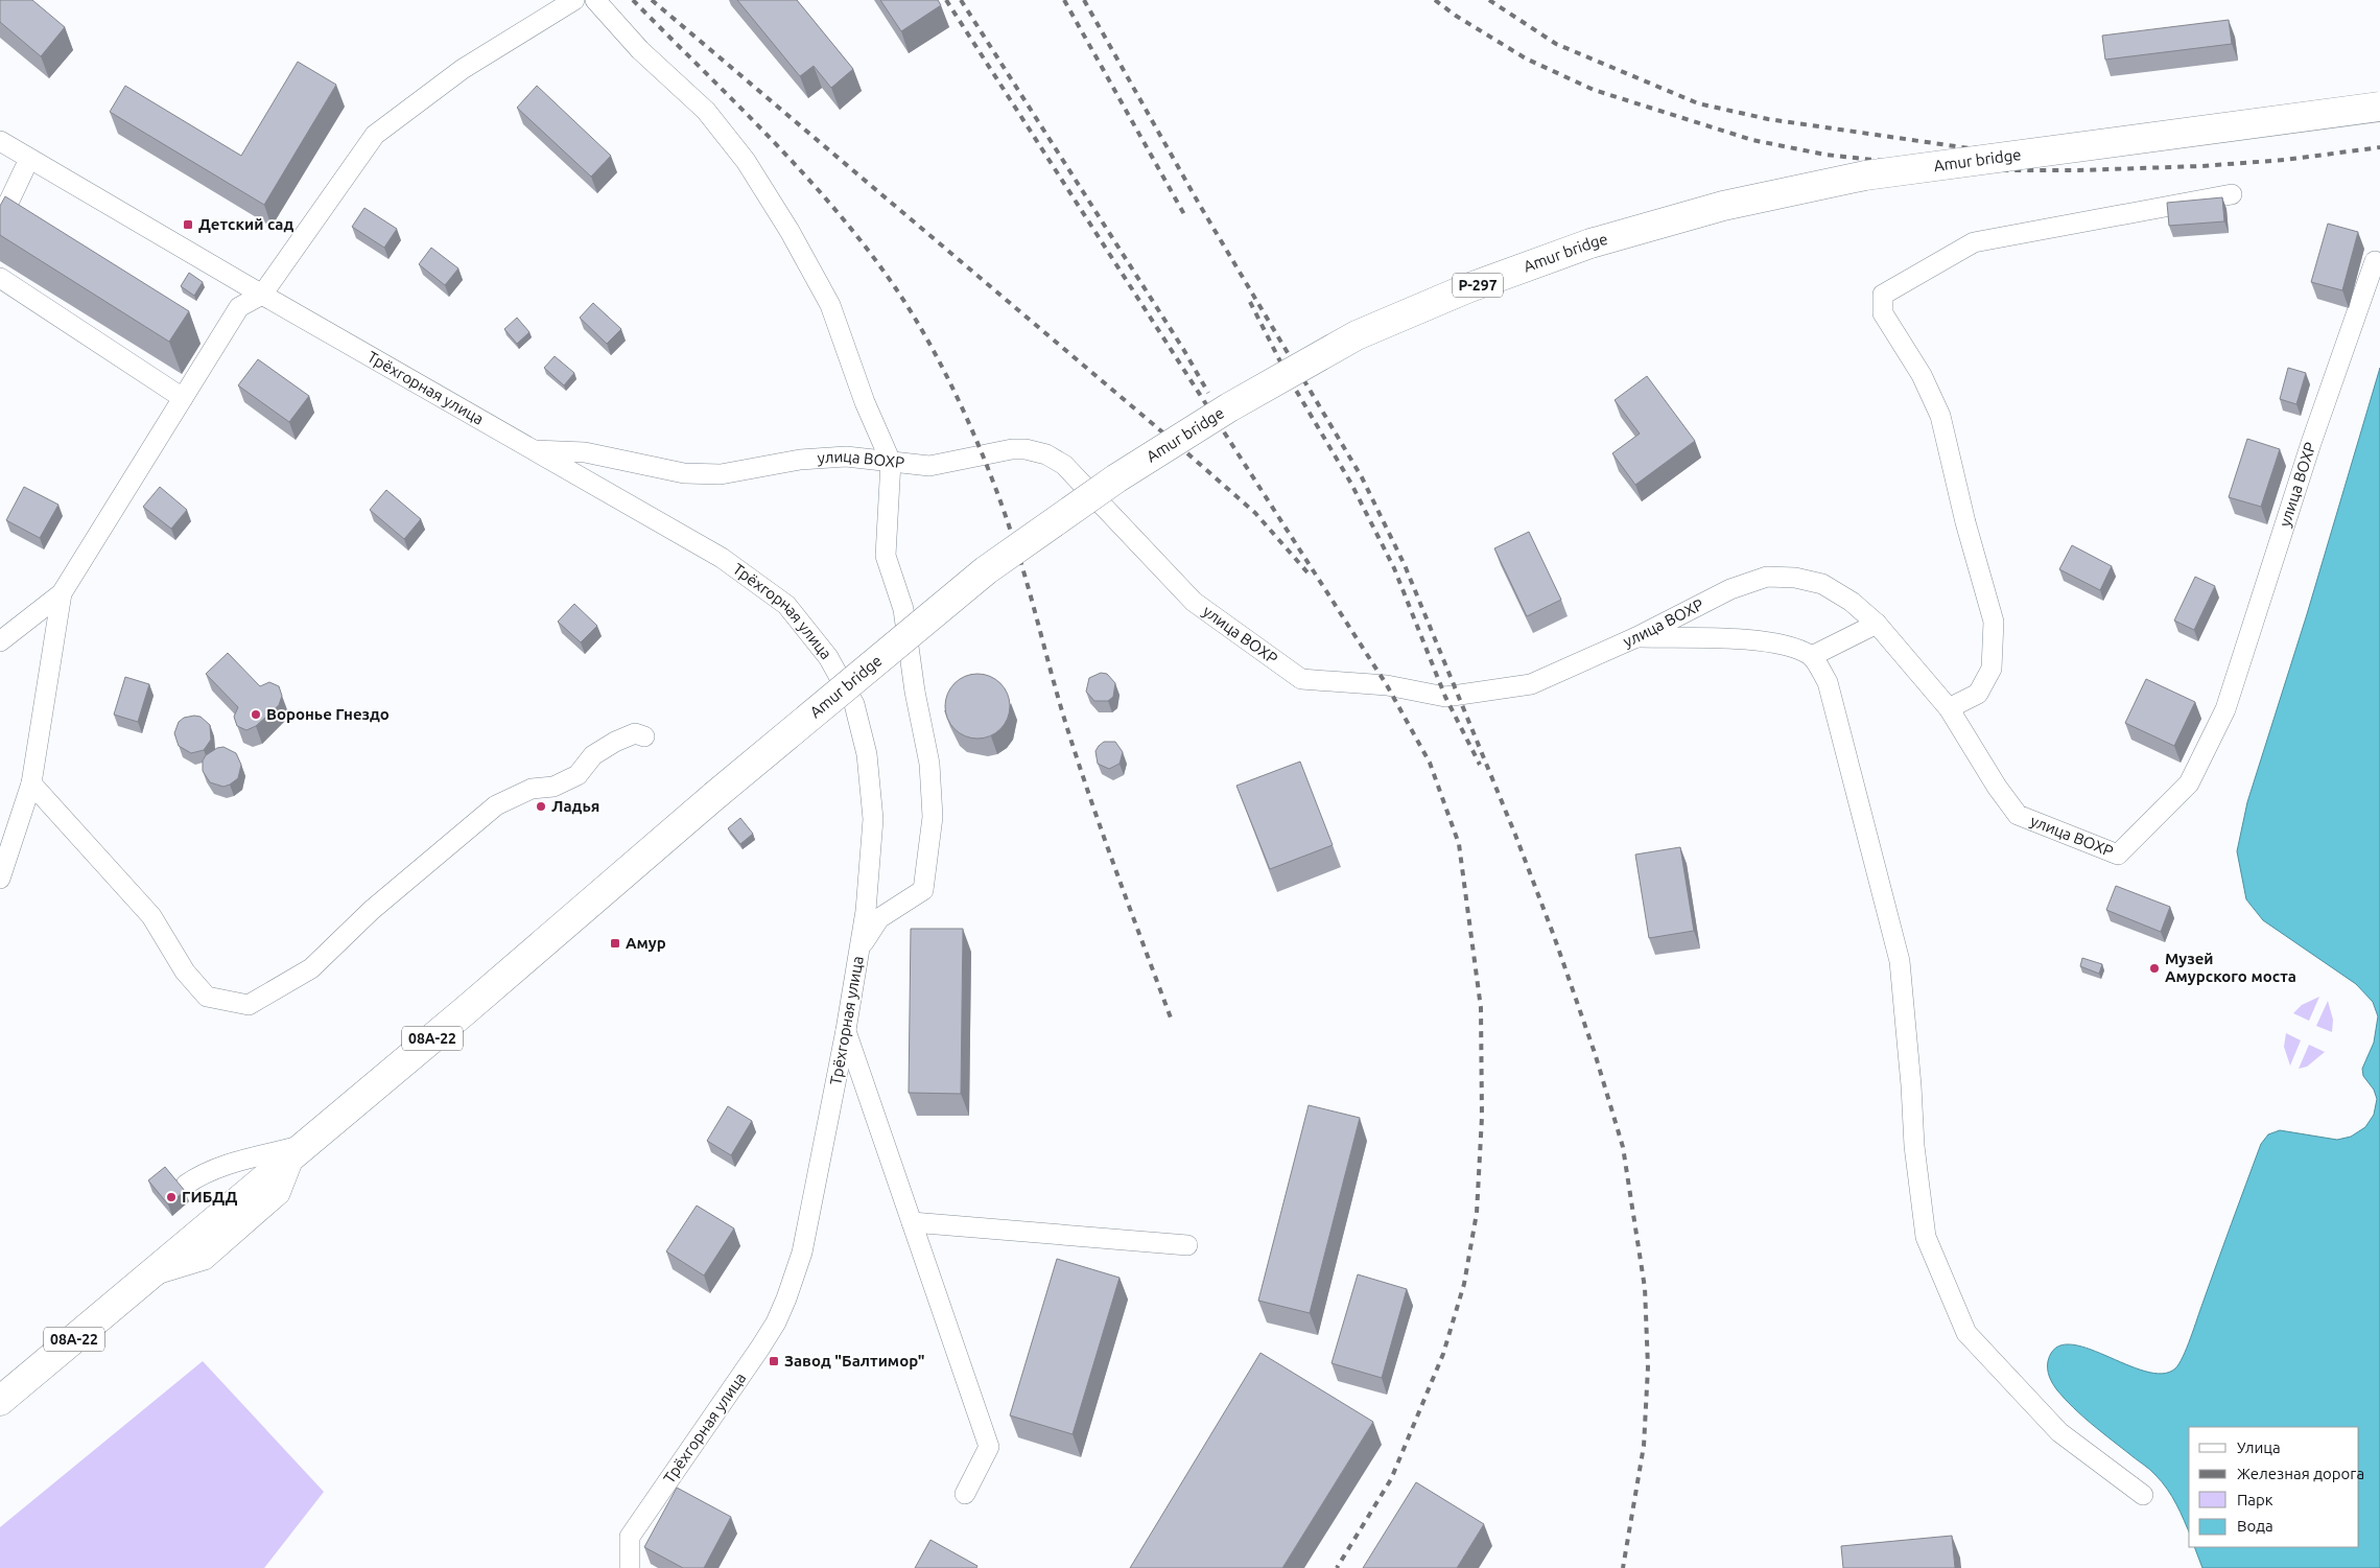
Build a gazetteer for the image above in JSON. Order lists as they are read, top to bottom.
{
  "streets": {
    "highway": ["Amur bridge", "Р-297", "08А-22"],
    "street": ["Трёхгорная улица", "улица ВОХР"]
  },
  "crossings": [
    ["Amur bridge", "08А-22"],
    ["Трёхгорная улица", "улица ВОХР"]
  ],
  "places": {
    "transit": ["Детский сад", "Амур", "Завод \"Балтимор\""],
    "other": [
      "Воронье Гнездо",
      "Ладья",
      "Музей Амурского моста",
      "ГИБДД"
    ]
  },
  "legend": [
    "Улица",
    "Железная дорога",
    "Парк",
    "Вода"
  ]
}
